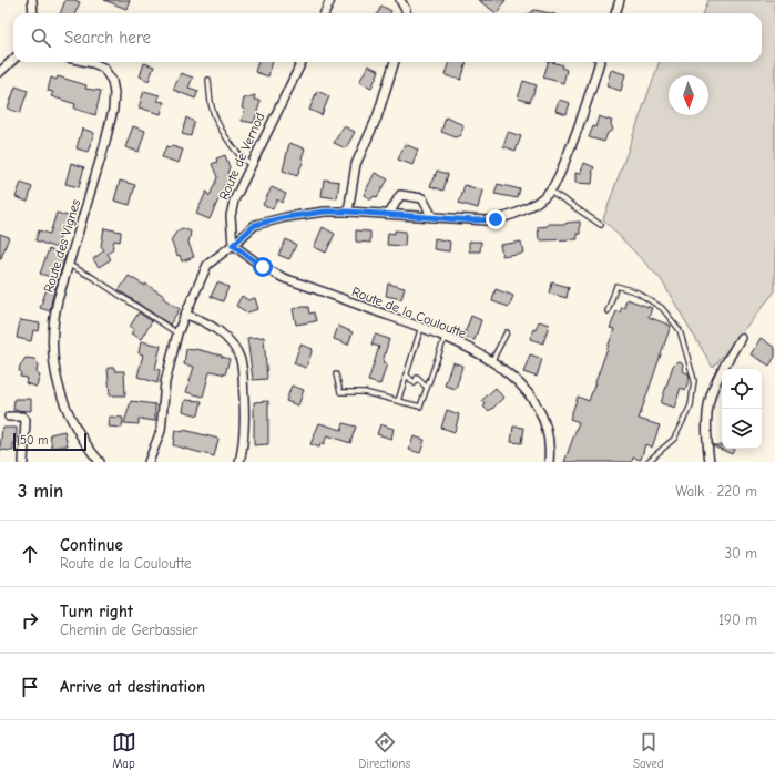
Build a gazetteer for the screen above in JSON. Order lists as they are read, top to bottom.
{
  "streets": {
    "street": ["Route de Vernod", "Route des Vignes", "Route de la Couloutte"]
  },
  "crossings": [
    ["Route de Vernod", "Route de la Couloutte"]
  ],
  "scale_bar": "50 m",
  "north": "bottom",
  "page": {
    "search": "Search here",
    "scale": "50 m",
    "heading": ["3 min", "Walk · 220 m"],
    "list": [
      ["Continue", "Route de la Couloutte", "30 m"],
      ["Turn right", "Chemin de Gerbassier", "190 m"],
      "Arrive at destination"
    ],
    "nav": ["Map", "Directions", "Saved"]
  }
}
